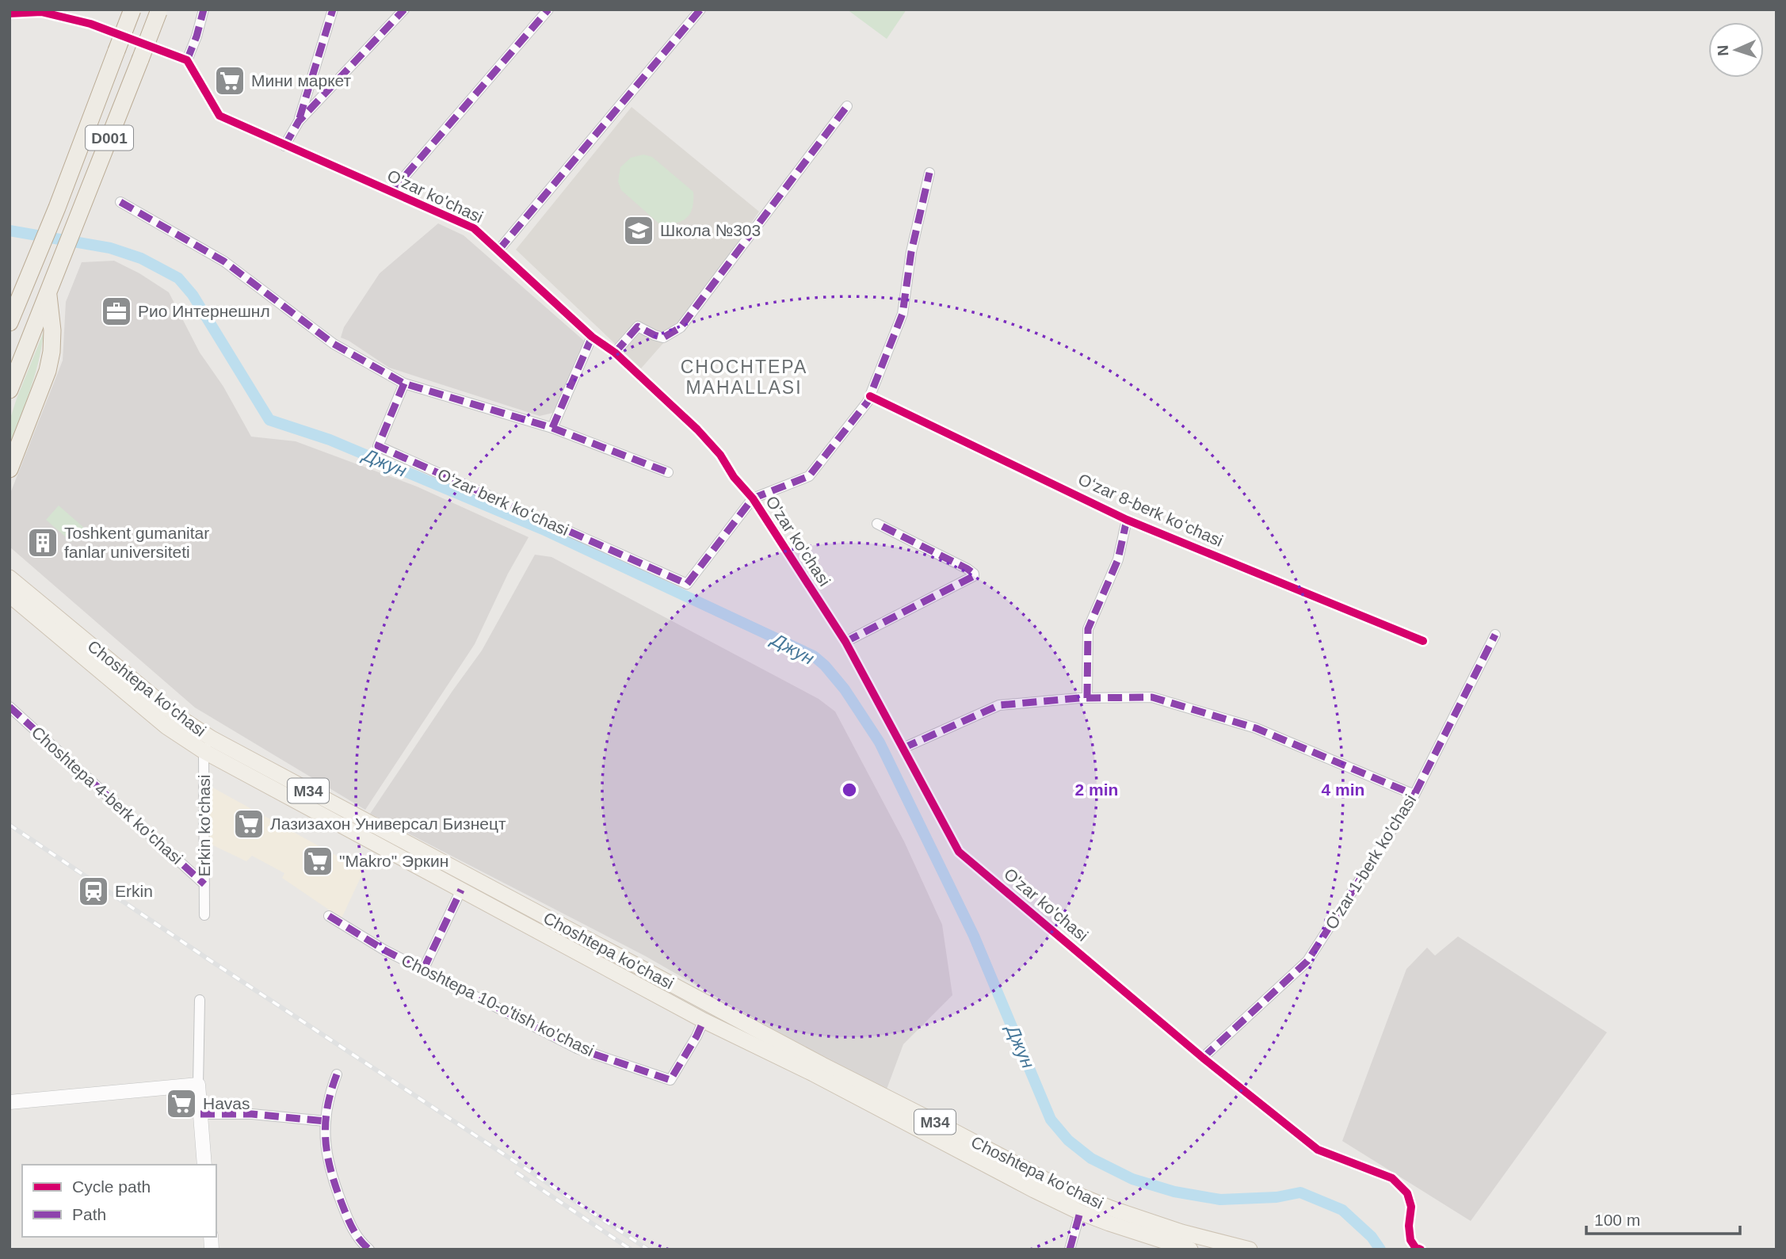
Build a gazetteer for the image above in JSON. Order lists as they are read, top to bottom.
{
  "streets": {
    "highway": ["D001"],
    "main road": ["Choshtepa ko'chasi", "M34"],
    "street": [
      "O'zar ko'chasi",
      "Oʻzar berk koʻchasi",
      "Oʻzar 8-berk koʻchasi",
      "Choshtepa 4-berk ko'chasi",
      "Erkin ko'chasi",
      "O'zar 1-berk ko'chasi",
      "Choshtepa 10-o'tish ko'chasi"
    ]
  },
  "crossings": [
    ["O'zar ko'chasi", "Oʻzar berk koʻchasi"],
    ["O'zar ko'chasi", "O'zar 1-berk ko'chasi"],
    ["Choshtepa ko'chasi", "Erkin ko'chasi"],
    ["Choshtepa ko'chasi", "Choshtepa 10-o'tish ko'chasi"],
    ["Choshtepa 4-berk ko'chasi", "Erkin ko'chasi"]
  ],
  "districts": ["CHOCHTEPA MAHALLASI"],
  "water": ["Джун"],
  "places": {
    "supermarket": [
      "Мини маркет",
      "Лазизахон Универсал Бизнецт",
      "\"Makro\" Эркин",
      "Havas"
    ],
    "school or university": ["Школа №303"],
    "office": ["Рио Интернешнл"],
    "building": ["Toshkent gumanitar fanlar universiteti"],
    "station": ["Erkin"]
  },
  "legend": ["Cycle path", "Path"],
  "scale_bar": "100 m",
  "north": "left",
  "rings": ["2 min", "4 min"]
}
